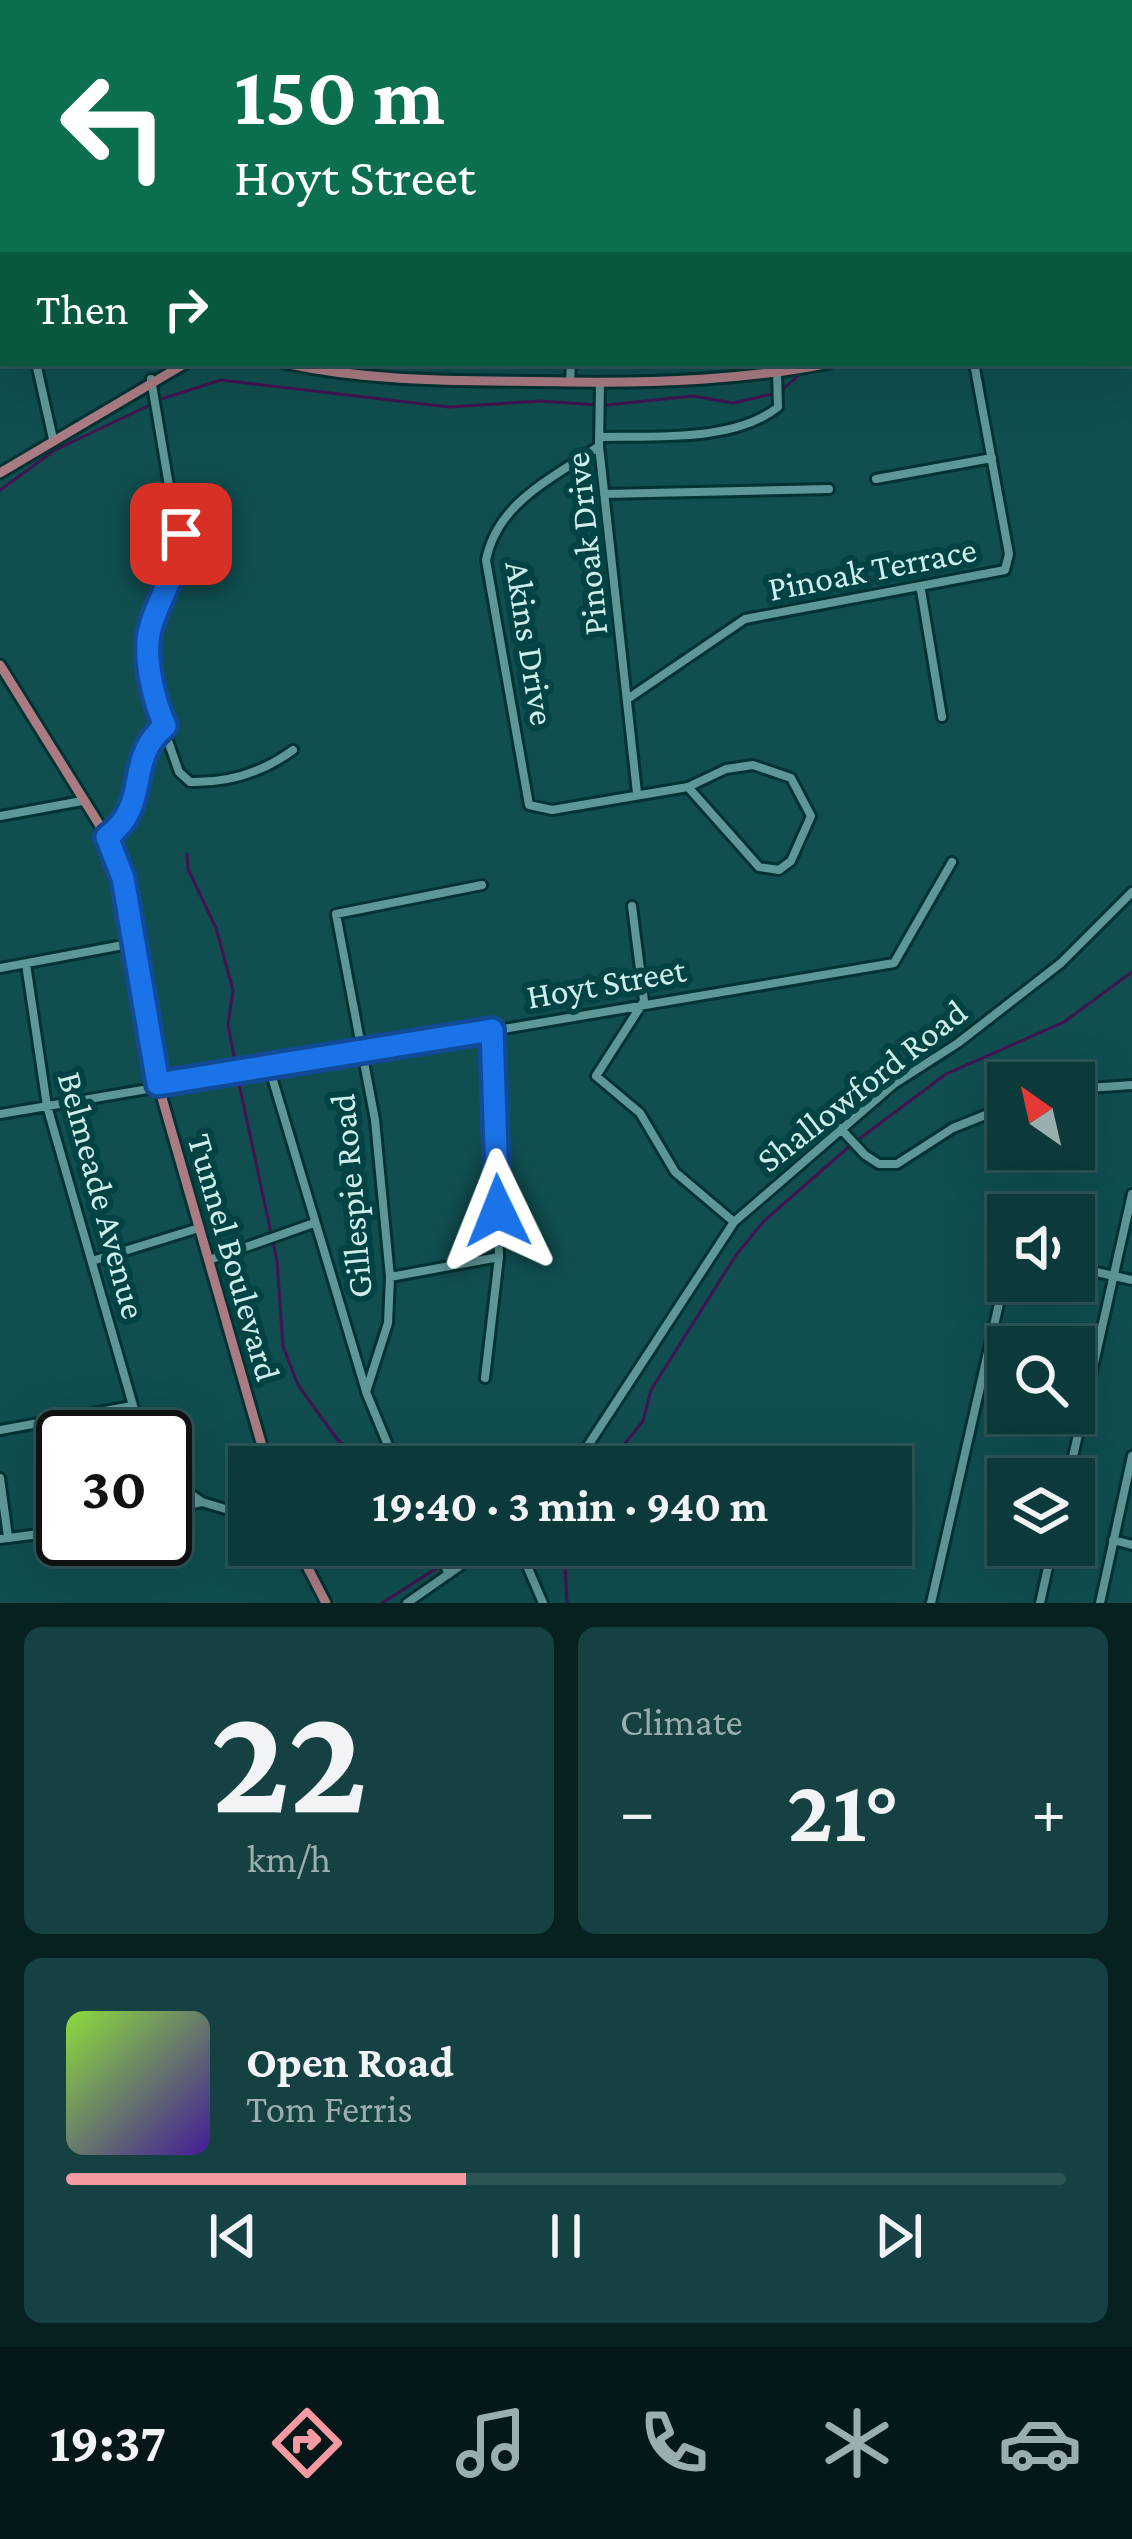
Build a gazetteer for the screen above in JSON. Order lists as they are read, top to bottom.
{
  "streets": {
    "main road": ["Tunnel Boulevard"],
    "street": [
      "Pinoak Drive",
      "Pinoak Terrace",
      "Akins Drive",
      "Hoyt Street",
      "Shallowford Road",
      "Belmeade Avenue",
      "Gillespie Road"
    ]
  },
  "crossings": [
    ["Pinoak Drive", "Pinoak Terrace"],
    ["Pinoak Drive", "Akins Drive"],
    ["Hoyt Street", "Belmeade Avenue"],
    ["Hoyt Street", "Gillespie Road"],
    ["Hoyt Street", "Tunnel Boulevard"]
  ],
  "north": "top left",
  "page": {
    "turn": ["150 m", "Hoyt Street"],
    "then": "Then",
    "limit": "30",
    "trip": "19:40 · 3 min · 940 m",
    "tile": [
      ["22", "km/h"],
      "Climate"
    ],
    "heat": ["−", "21°", "+"],
    "song": ["Open Road", "Tom Ferris"],
    "tabs": "19:37"
  }
}
